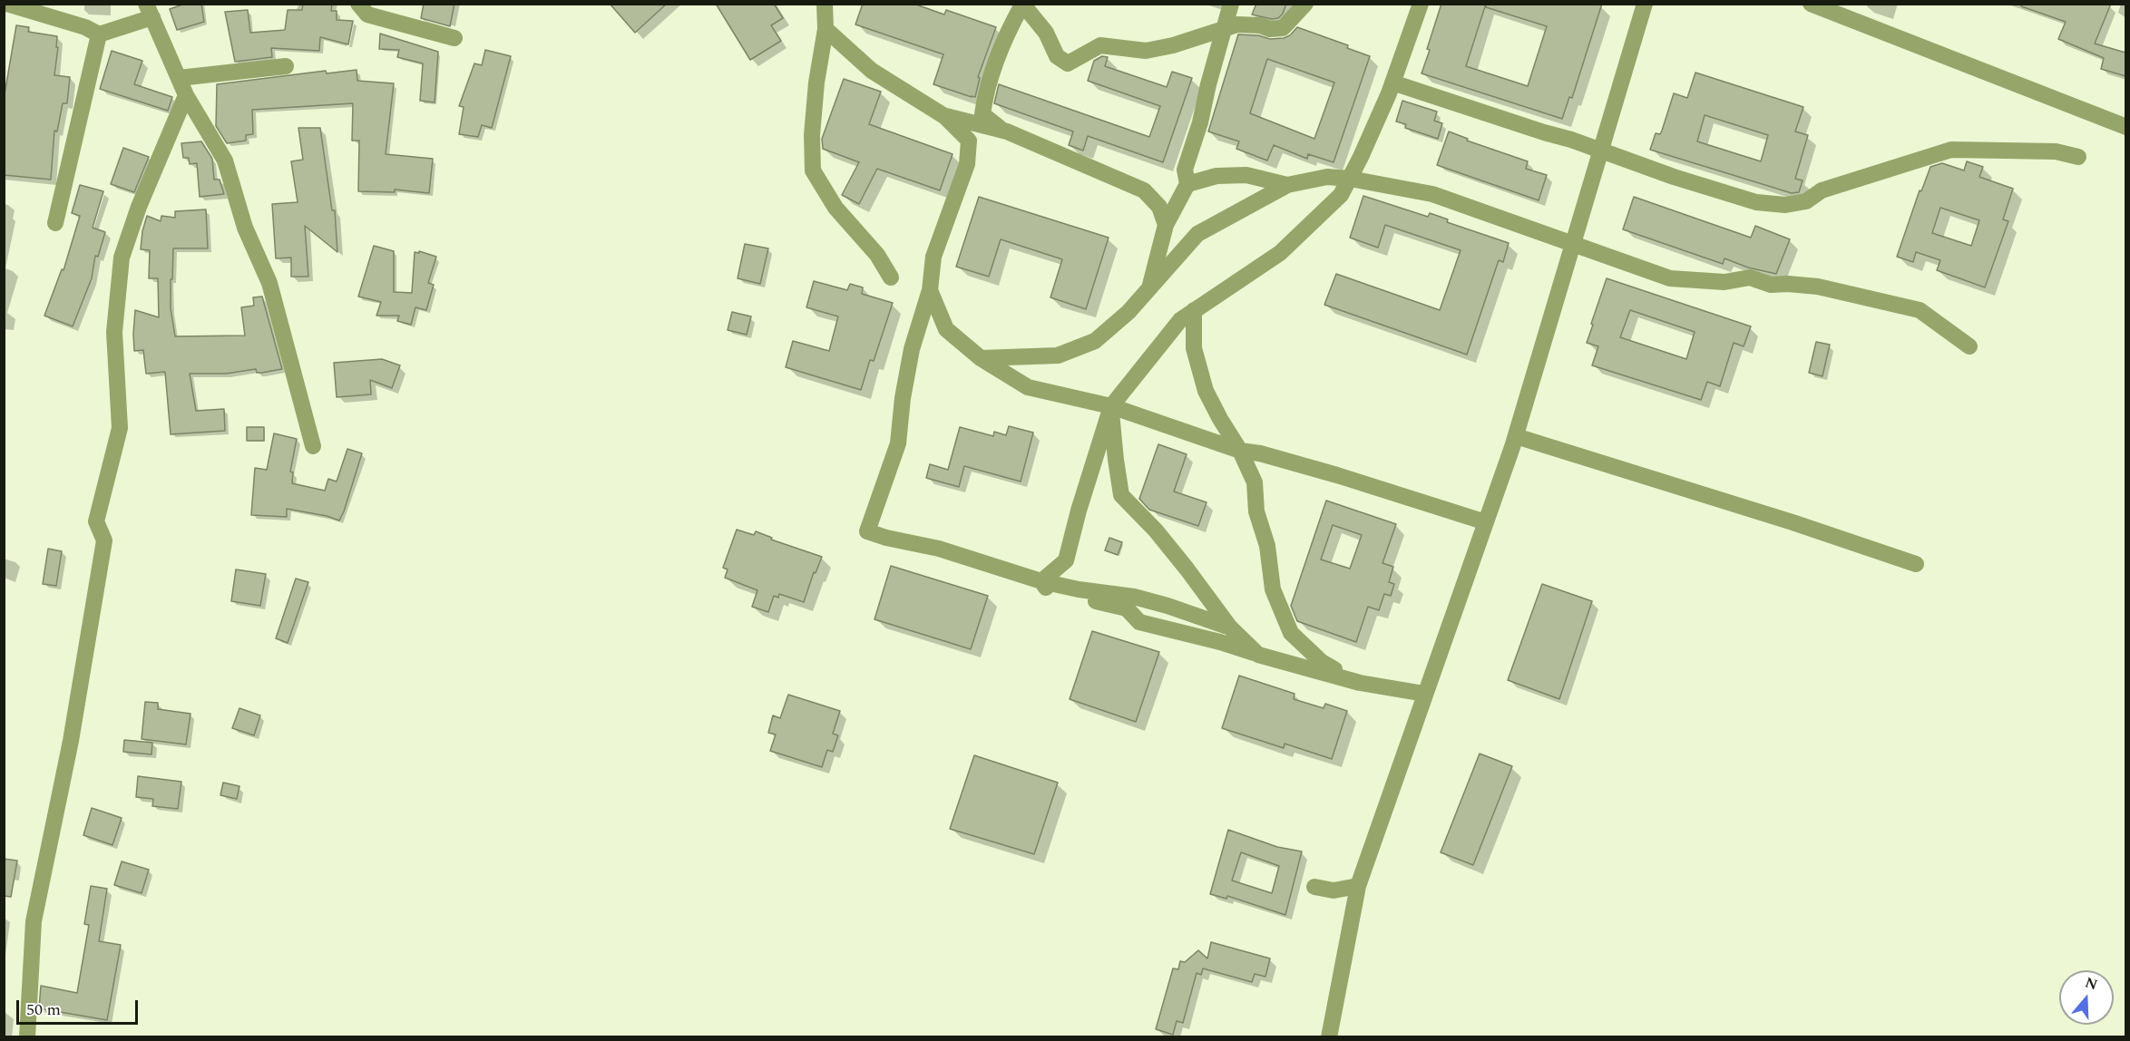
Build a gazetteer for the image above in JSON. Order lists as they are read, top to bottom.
{
  "scale_bar": "50 m",
  "north": "top"
}
